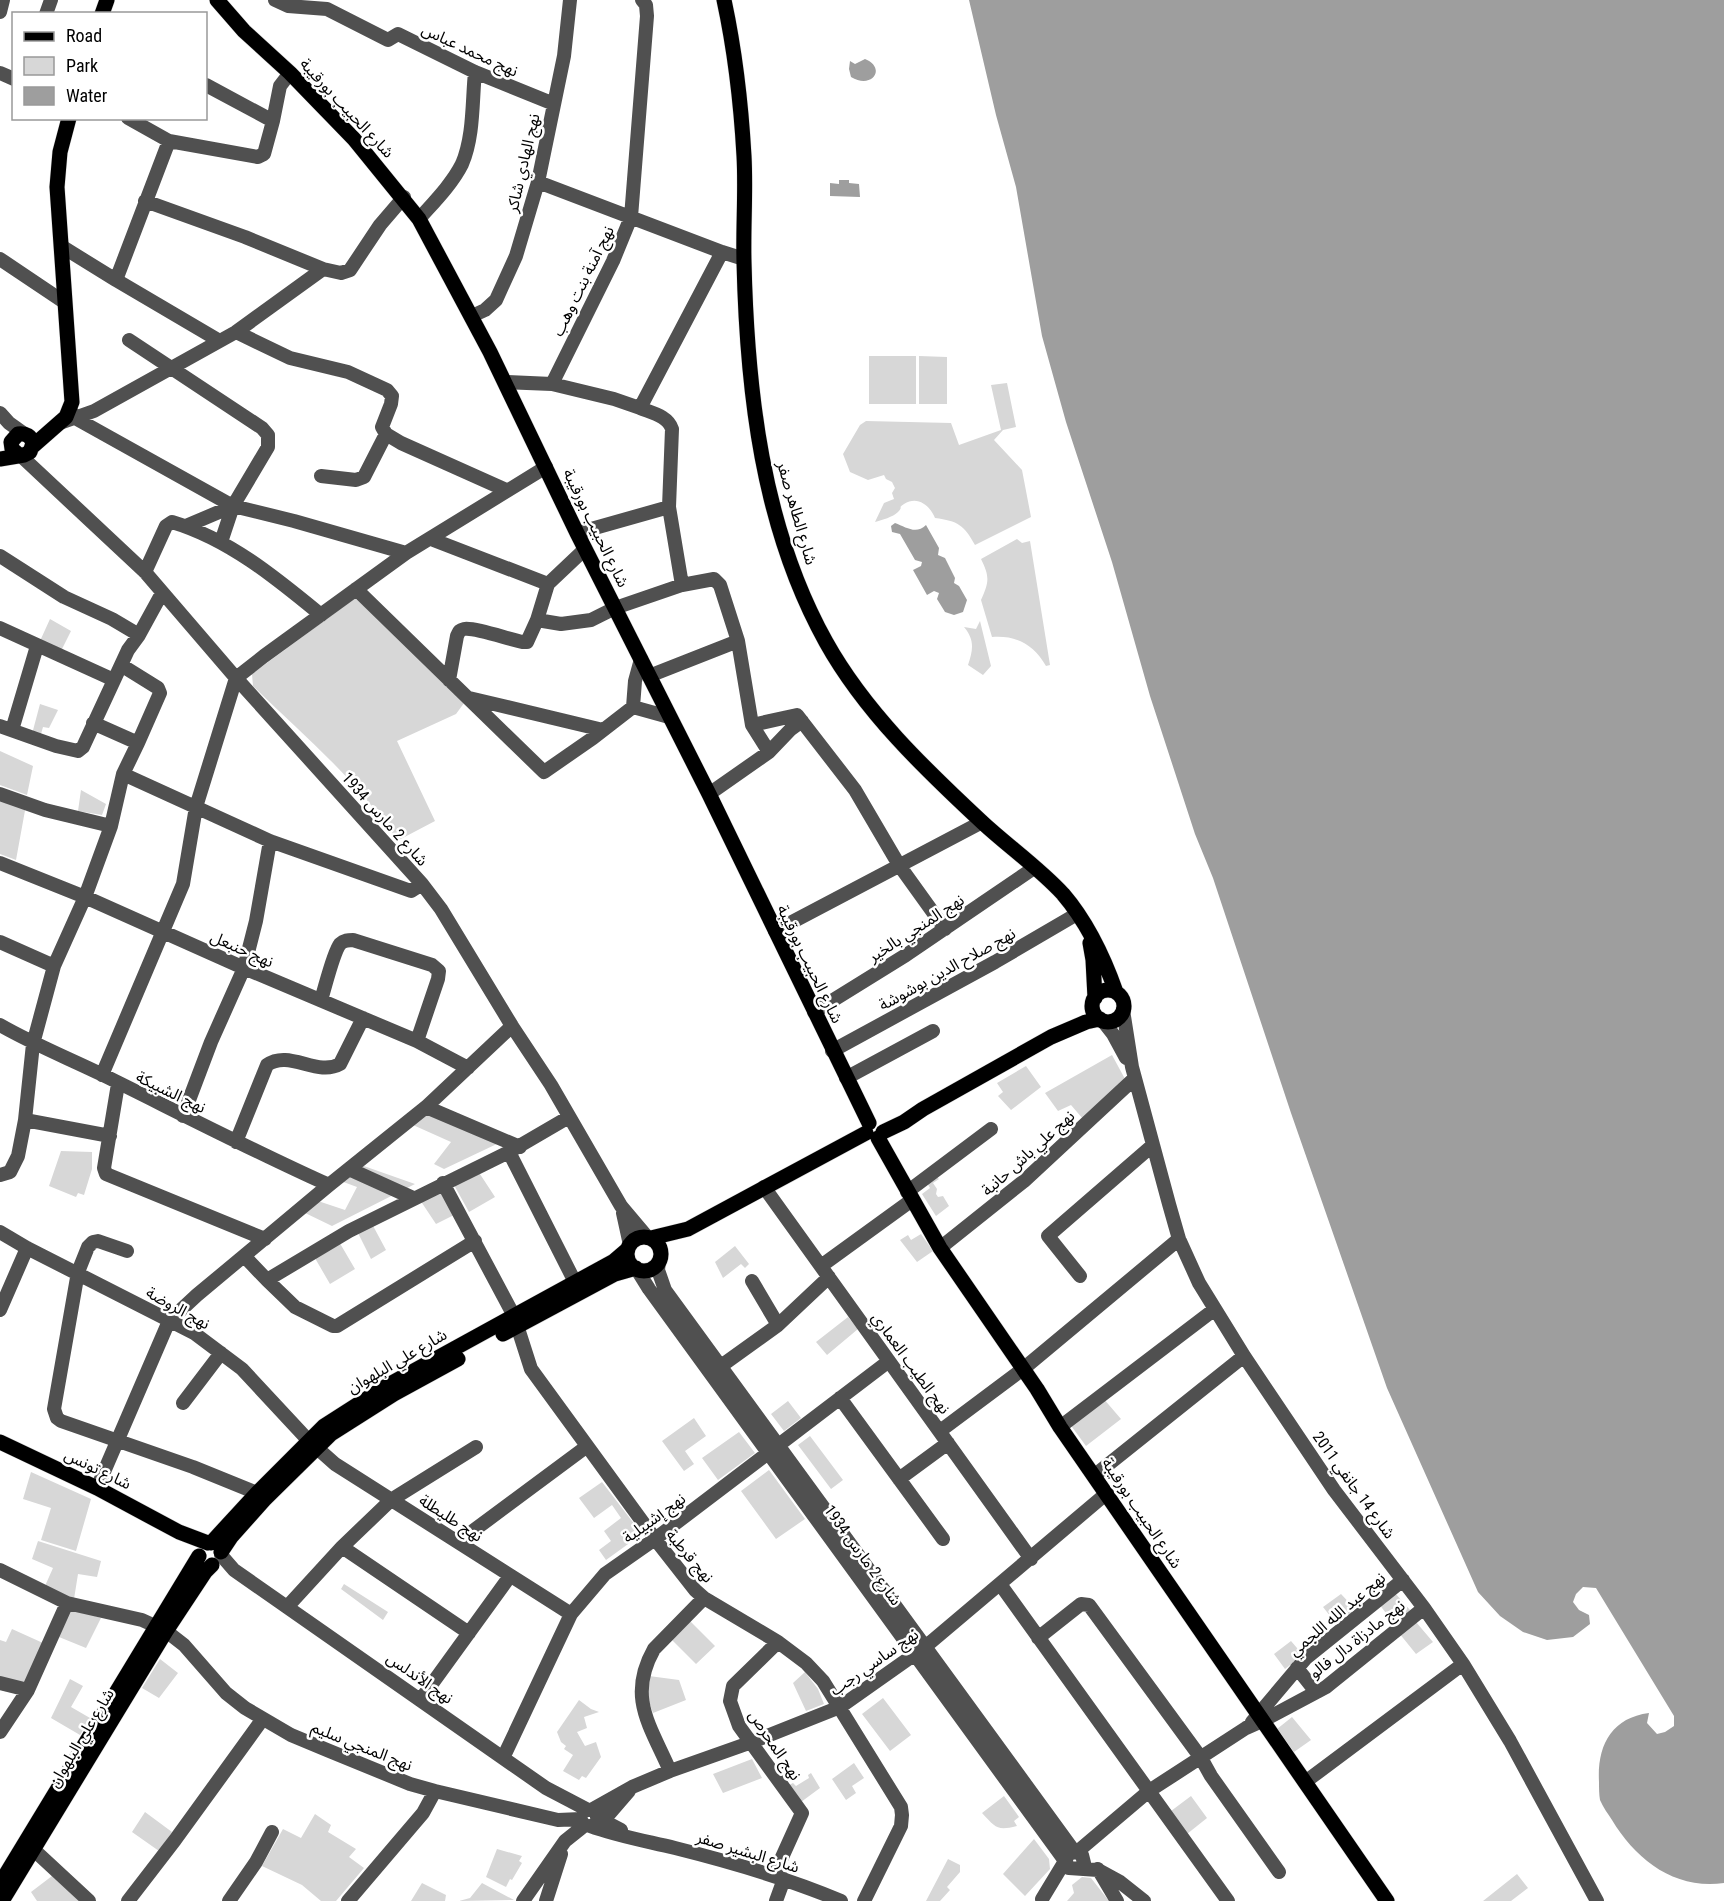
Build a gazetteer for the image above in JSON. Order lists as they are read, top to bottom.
{
  "streets": {
    "main road": [
      "شارع الحبيب بورقيبة",
      "شارع الطاهر صفر",
      "شارع علي البلهوان",
      "شارع تونس"
    ],
    "street": [
      "نهج محمد عباس",
      "نهج الهادي شاكر",
      "نهج آمنة بنت وهب",
      "شارع 2 مارس 1934",
      "نهج المنجي بالخير",
      "نهج حنبعل",
      "نهج صلاح الدين بوشوشة",
      "نهج الشبيكة",
      "نهج علي باش حانبة",
      "نهج الروضة",
      "نهج الطيب العماري",
      "شارع 14 جانفي 2011",
      "نهج طليطلة",
      "نهج إشبيلية",
      "نهج قرطبة",
      "نهج عبد الله اللجمي",
      "نهج مادزاة دال فالو",
      "نهج ساسي رجب",
      "نهج الأندلس",
      "نهج المحرص",
      "نهج المنجي سليم",
      "شارع البشير صفر"
    ]
  },
  "crossings": [
    ["نهج محمد عباس", "نهج الهادي شاكر"],
    ["شارع الحبيب بورقيبة", "نهج الهادي شاكر"],
    ["شارع الحبيب بورقيبة", "نهج المنجي بالخير"],
    ["شارع الحبيب بورقيبة", "نهج صلاح الدين بوشوشة"],
    ["شارع الحبيب بورقيبة", "نهج علي باش حانبة"],
    ["شارع الحبيب بورقيبة", "نهج عبد الله اللجمي"],
    ["شارع الحبيب بورقيبة", "نهج مادزاة دال فالو"],
    ["شارع الحبيب بورقيبة", "نهج ساسي رجب"],
    ["شارع الطاهر صفر", "نهج المنجي بالخير"],
    ["شارع الطاهر صفر", "نهج صلاح الدين بوشوشة"],
    ["شارع الطاهر صفر", "شارع 14 جانفي 2011"],
    ["شارع 2 مارس 1934", "شارع علي البلهوان"],
    ["شارع 2 مارس 1934", "نهج إشبيلية"],
    ["شارع 2 مارس 1934", "نهج عبد الله اللجمي"],
    ["شارع 2 مارس 1934", "نهج ساسي رجب"],
    ["نهج علي باش حانبة", "شارع 14 جانفي 2011"],
    ["نهج الروضة", "شارع علي البلهوان"],
    ["نهج الروضة", "نهج طليطلة"],
    ["شارع علي البلهوان", "شارع تونس"],
    ["شارع علي البلهوان", "نهج طليطلة"],
    ["شارع علي البلهوان", "نهج قرطبة"],
    ["شارع علي البلهوان", "نهج الأندلس"],
    ["شارع علي البلهوان", "نهج المنجي سليم"],
    ["نهج الطيب العماري", "نهج إشبيلية"],
    ["نهج الطيب العماري", "نهج ساسي رجب"],
    ["شارع تونس", "نهج الأندلس"],
    ["شارع 14 جانفي 2011", "نهج عبد الله اللجمي"],
    ["شارع 14 جانفي 2011", "نهج مادزاة دال فالو"],
    ["نهج طليطلة", "نهج إشبيلية"],
    ["نهج إشبيلية", "نهج قرطبة"],
    ["نهج إشبيلية", "نهج الأندلس"],
    ["نهج قرطبة", "نهج ساسي رجب"],
    ["نهج قرطبة", "نهج المحرص"],
    ["نهج عبد الله اللجمي", "نهج مادزاة دال فالو"],
    ["نهج ساسي رجب", "نهج الأندلس"],
    ["نهج ساسي رجب", "نهج المحرص"],
    ["نهج ساسي رجب", "نهج المنجي سليم"],
    ["نهج ساسي رجب", "شارع البشير صفر"],
    ["نهج الأندلس", "نهج المنجي سليم"],
    ["نهج الأندلس", "شارع البشير صفر"],
    ["نهج المحرص", "شارع البشير صفر"],
    ["نهج المنجي سليم", "شارع البشير صفر"]
  ],
  "legend": ["Road", "Park", "Water"]
}
